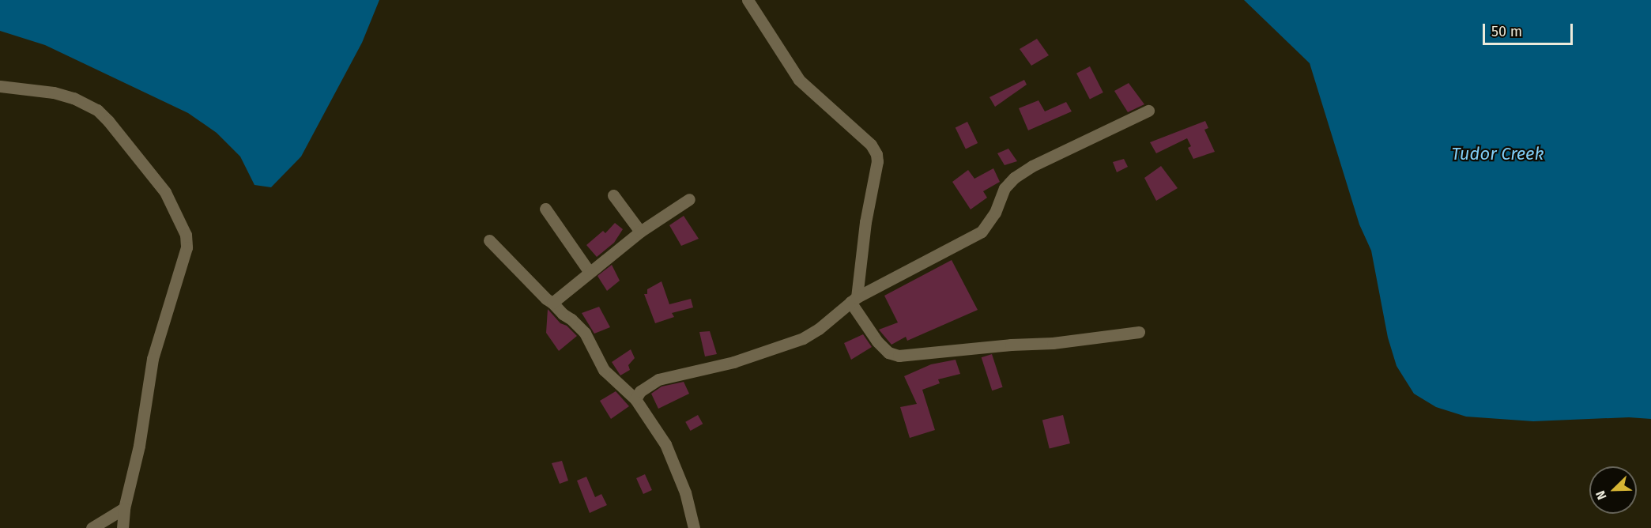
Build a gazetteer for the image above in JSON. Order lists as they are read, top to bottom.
{
  "water": ["Tudor Creek"],
  "scale_bar": "50 m",
  "north": "bottom left"
}
